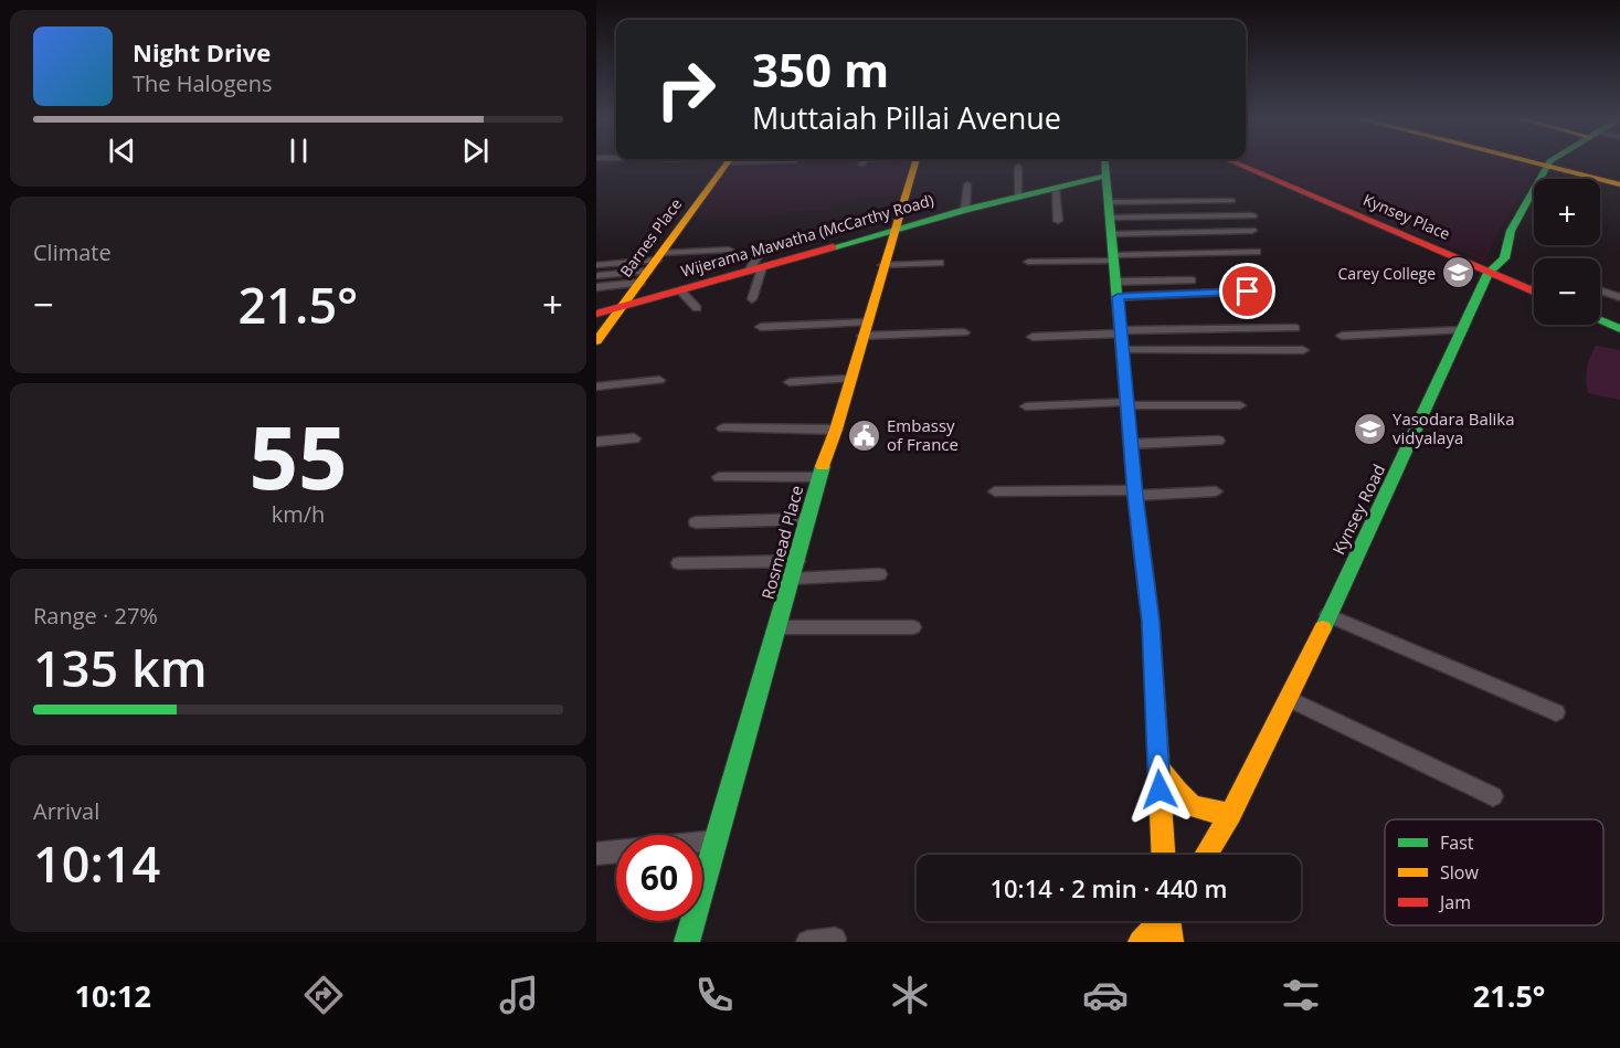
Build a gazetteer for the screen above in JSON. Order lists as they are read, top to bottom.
{
  "streets": {
    "street": [
      "Kynsey Place",
      "Wijerama Mawatha (McCarthy Road)",
      "Barnes Place",
      "Kynsey Road",
      "Rosmead Place"
    ]
  },
  "crossings": [
    ["Kynsey Place", "Kynsey Road"],
    ["Wijerama Mawatha (McCarthy Road)", "Barnes Place"],
    ["Wijerama Mawatha (McCarthy Road)", "Rosmead Place"]
  ],
  "places": {
    "school or university": ["Carey College", "Yasodara Balika vidyalaya"],
    "public building": ["Embassy of France"]
  },
  "legend": ["Fast", "Slow", "Jam"],
  "page": {
    "turn": ["350 m", "Muttaiah Pillai Avenue"],
    "song": ["Night Drive", "The Halogens"],
    "map_buttons": ["+", "−"],
    "tile": [
      "Climate",
      ["55", "km/h"],
      ["Range · 27%", "135 km"],
      ["Arrival", "10:14"]
    ],
    "heat": ["−", "21.5°", "+"],
    "limit": "60",
    "trip": "10:14 · 2 min · 440 m",
    "tabs": ["10:12", "21.5°"]
  }
}
